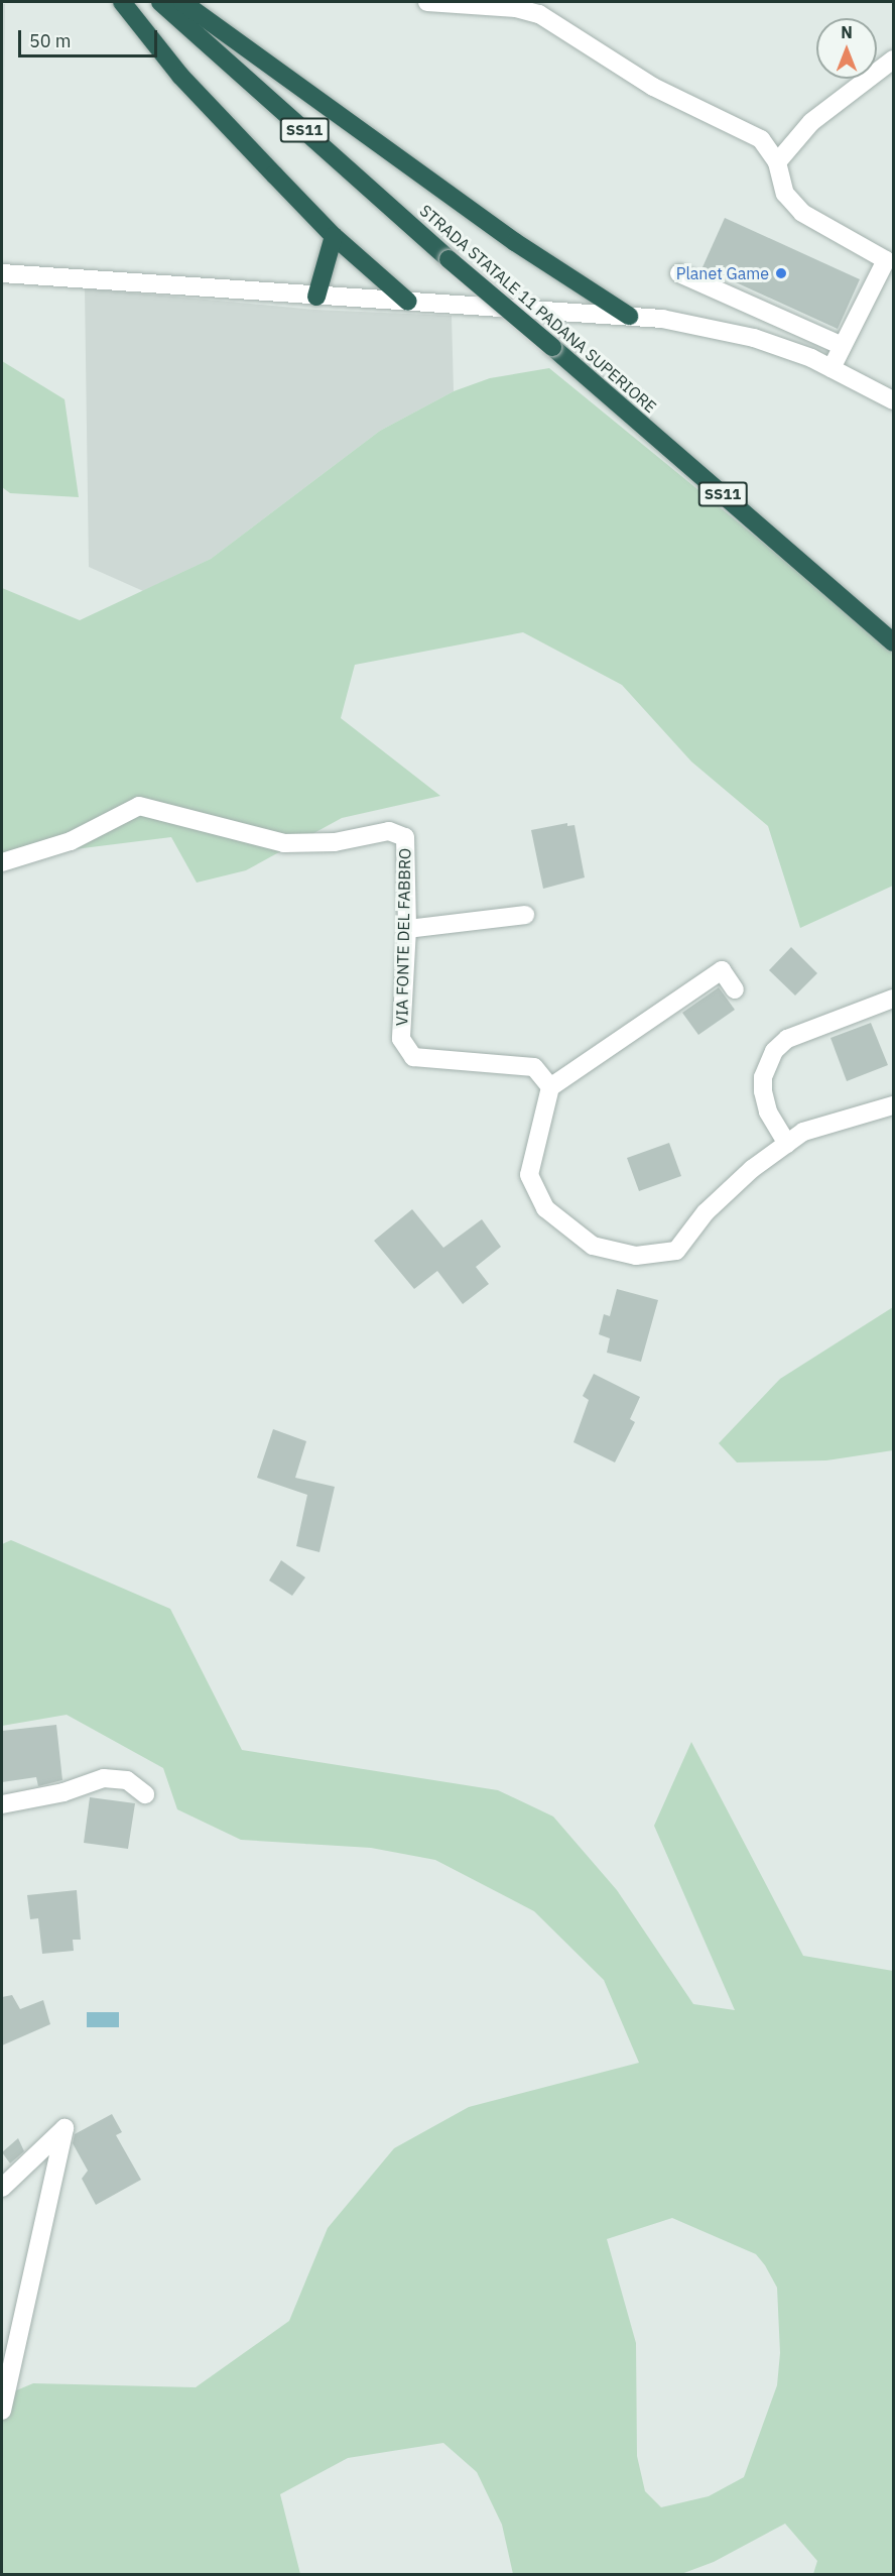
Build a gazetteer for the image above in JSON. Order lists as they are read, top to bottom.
{
  "streets": {
    "highway": ["SS11", "STRADA STATALE 11 PADANA SUPERIORE"],
    "street": ["VIA FONTE DEL FABBRO"]
  },
  "places": ["Planet Game"],
  "scale_bar": "50 m",
  "north": "top"
}
